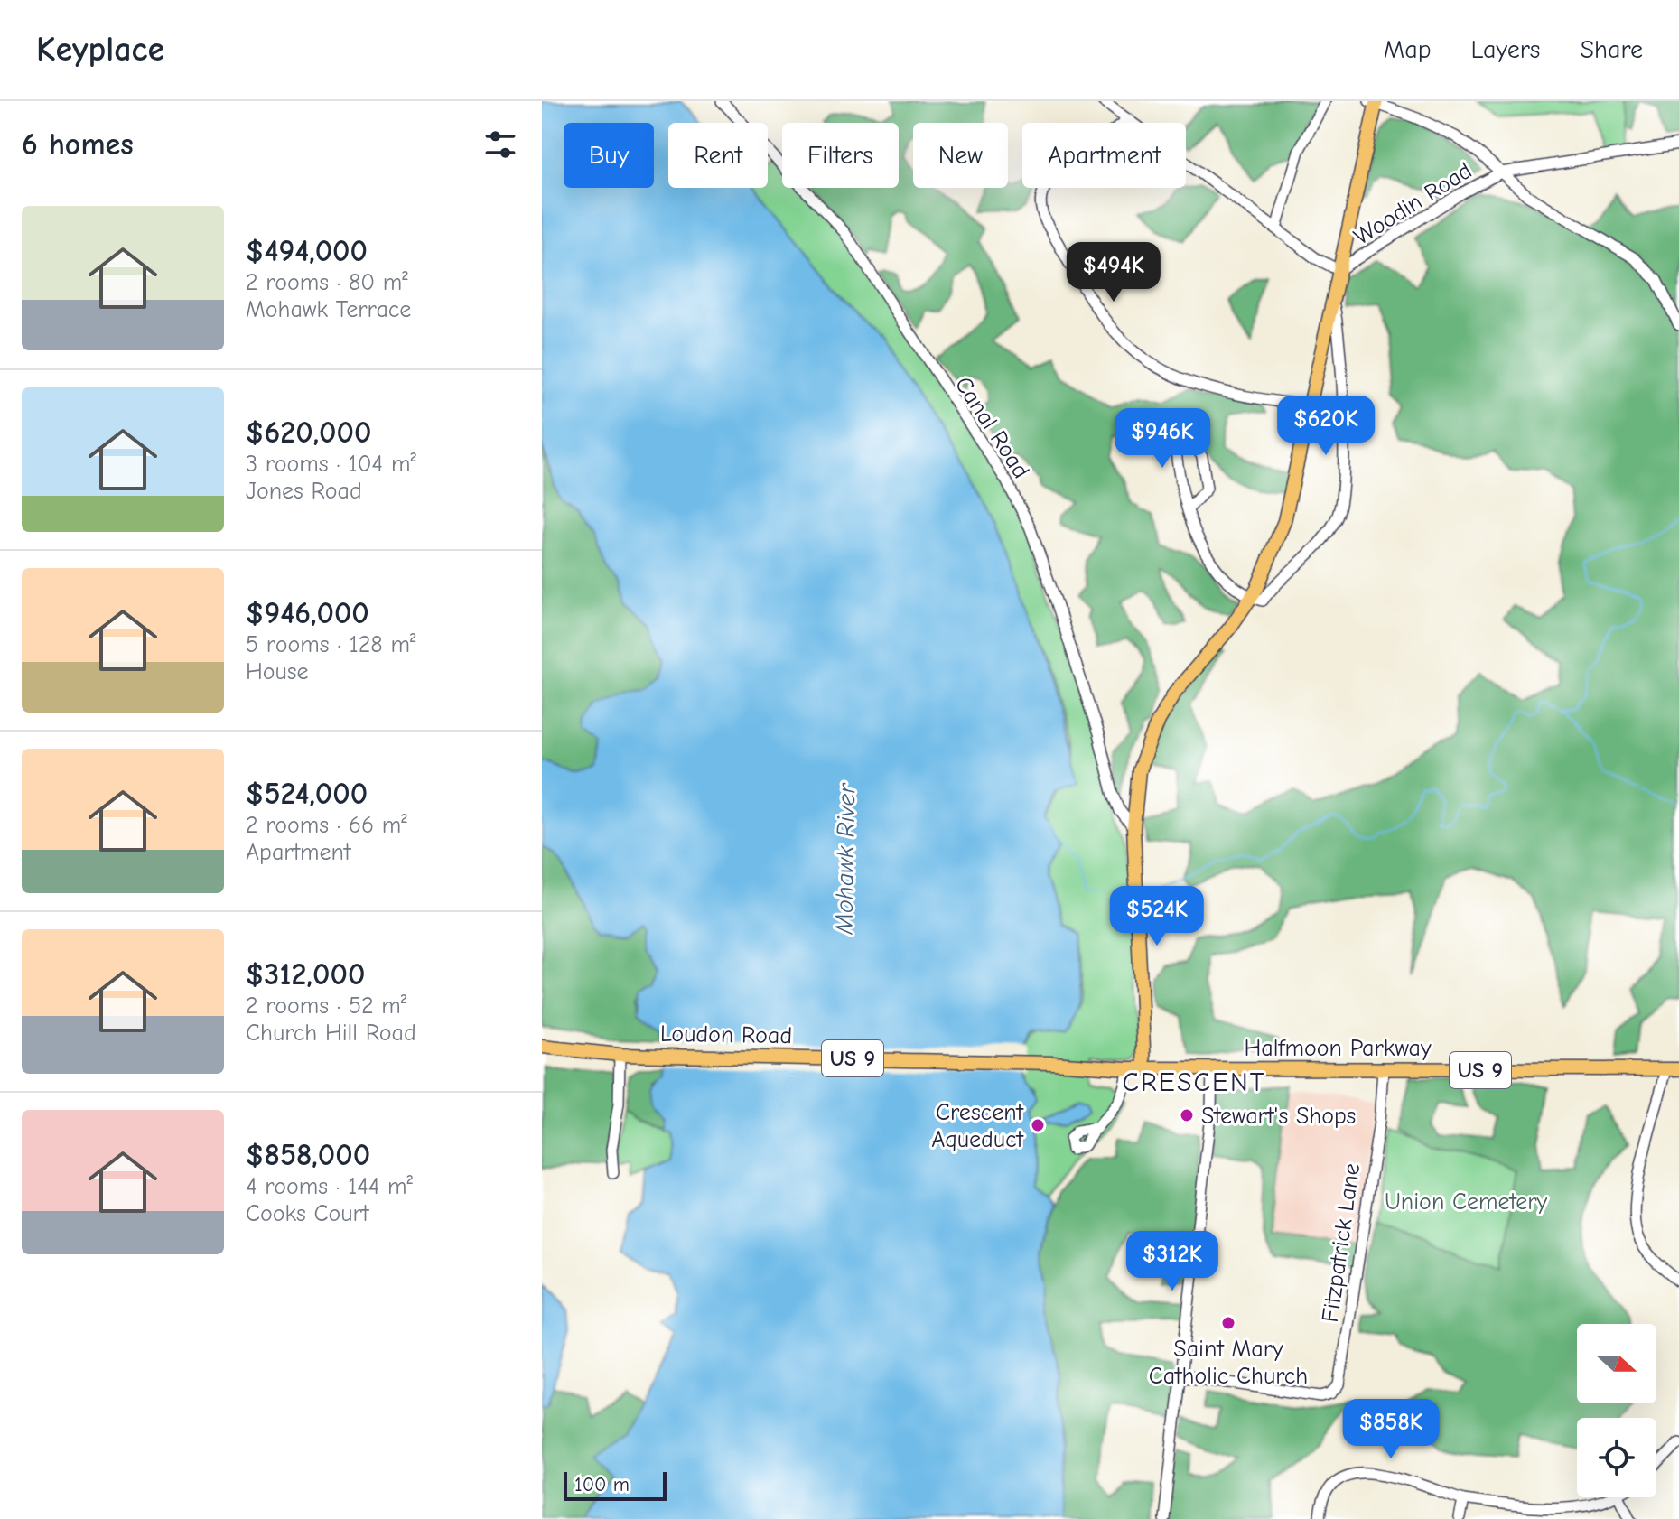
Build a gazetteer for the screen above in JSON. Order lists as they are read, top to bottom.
{
  "streets": {
    "main road": ["Loudon Road", "Halfmoon Parkway", "US 9"],
    "street": ["Woodin Road", "Canal Road", "Fitzpatrick Lane"]
  },
  "crossings": [
    ["Loudon Road", "Halfmoon Parkway"],
    ["Halfmoon Parkway", "Fitzpatrick Lane"]
  ],
  "districts": ["CRESCENT"],
  "water": ["Mohawk River"],
  "parks": ["Union Cemetery"],
  "places": ["Stewart's Shops", "Crescent Aqueduct", "Saint Mary Catholic Church"],
  "scale_bar": "100 m",
  "north": "right",
  "page": {
    "header": "Keyplace",
    "nav": ["Map", "Layers", "Share"],
    "heading": "6 homes",
    "chip": [
      "Buy",
      "Rent",
      "Filters",
      "New",
      "Apartment"
    ],
    "list": [
      {
        "name": "$494,000",
        "note": "2 rooms · 80 m² · Mohawk Terrace"
      },
      {
        "name": "$620,000",
        "note": "3 rooms · 104 m² · Jones Road"
      },
      {
        "name": "$946,000",
        "note": "5 rooms · 128 m² · House"
      },
      {
        "name": "$524,000",
        "note": "2 rooms · 66 m² · Apartment"
      },
      {
        "name": "$312,000",
        "note": "2 rooms · 52 m² · Church Hill Road"
      },
      {
        "name": "$858,000",
        "note": "4 rooms · 144 m² · Cooks Court"
      }
    ],
    "price": [
      "$494K",
      "$620K",
      "$946K",
      "$524K",
      "$312K",
      "$858K"
    ],
    "scale": "100 m"
  }
}
